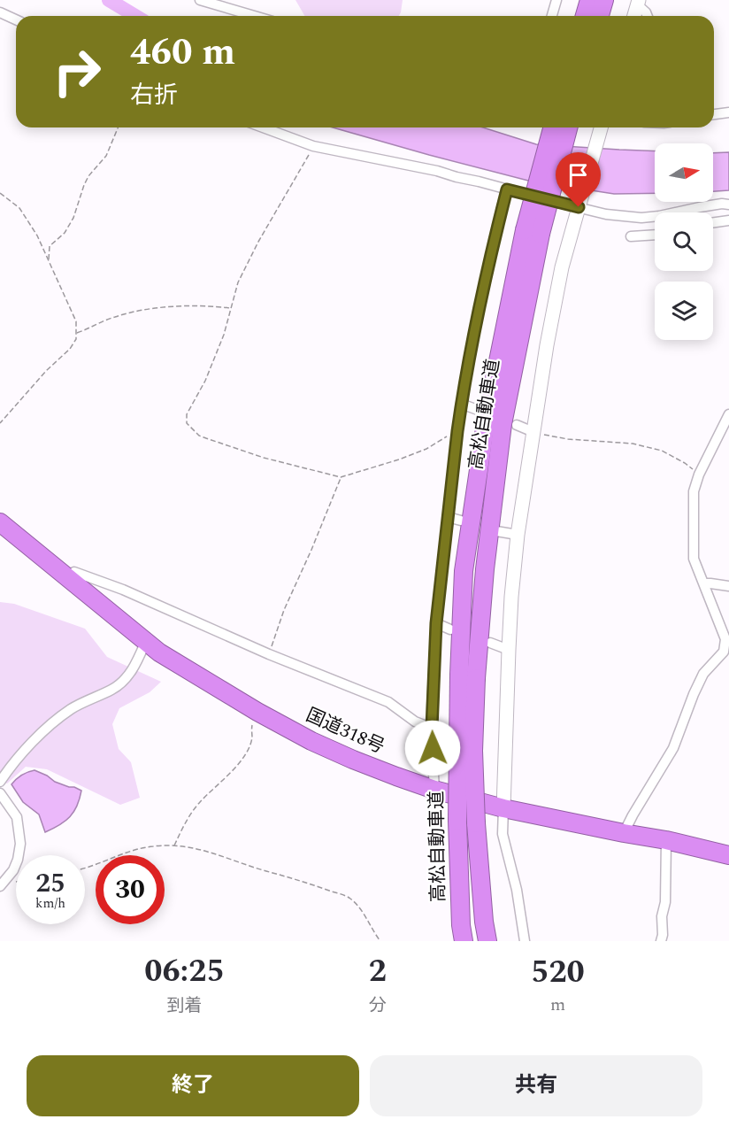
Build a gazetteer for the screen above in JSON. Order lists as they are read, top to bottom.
{
  "streets": {
    "highway": ["高松自動車道", "国道318号"]
  },
  "north": "right",
  "page": {
    "turn": ["460 m", "右折"],
    "speed": "25 km/h",
    "limit": "30",
    "eta": [
      "06:25",
      "到着",
      "2",
      "分",
      "520",
      "m"
    ],
    "buttons": ["終了", "共有"]
  }
}
